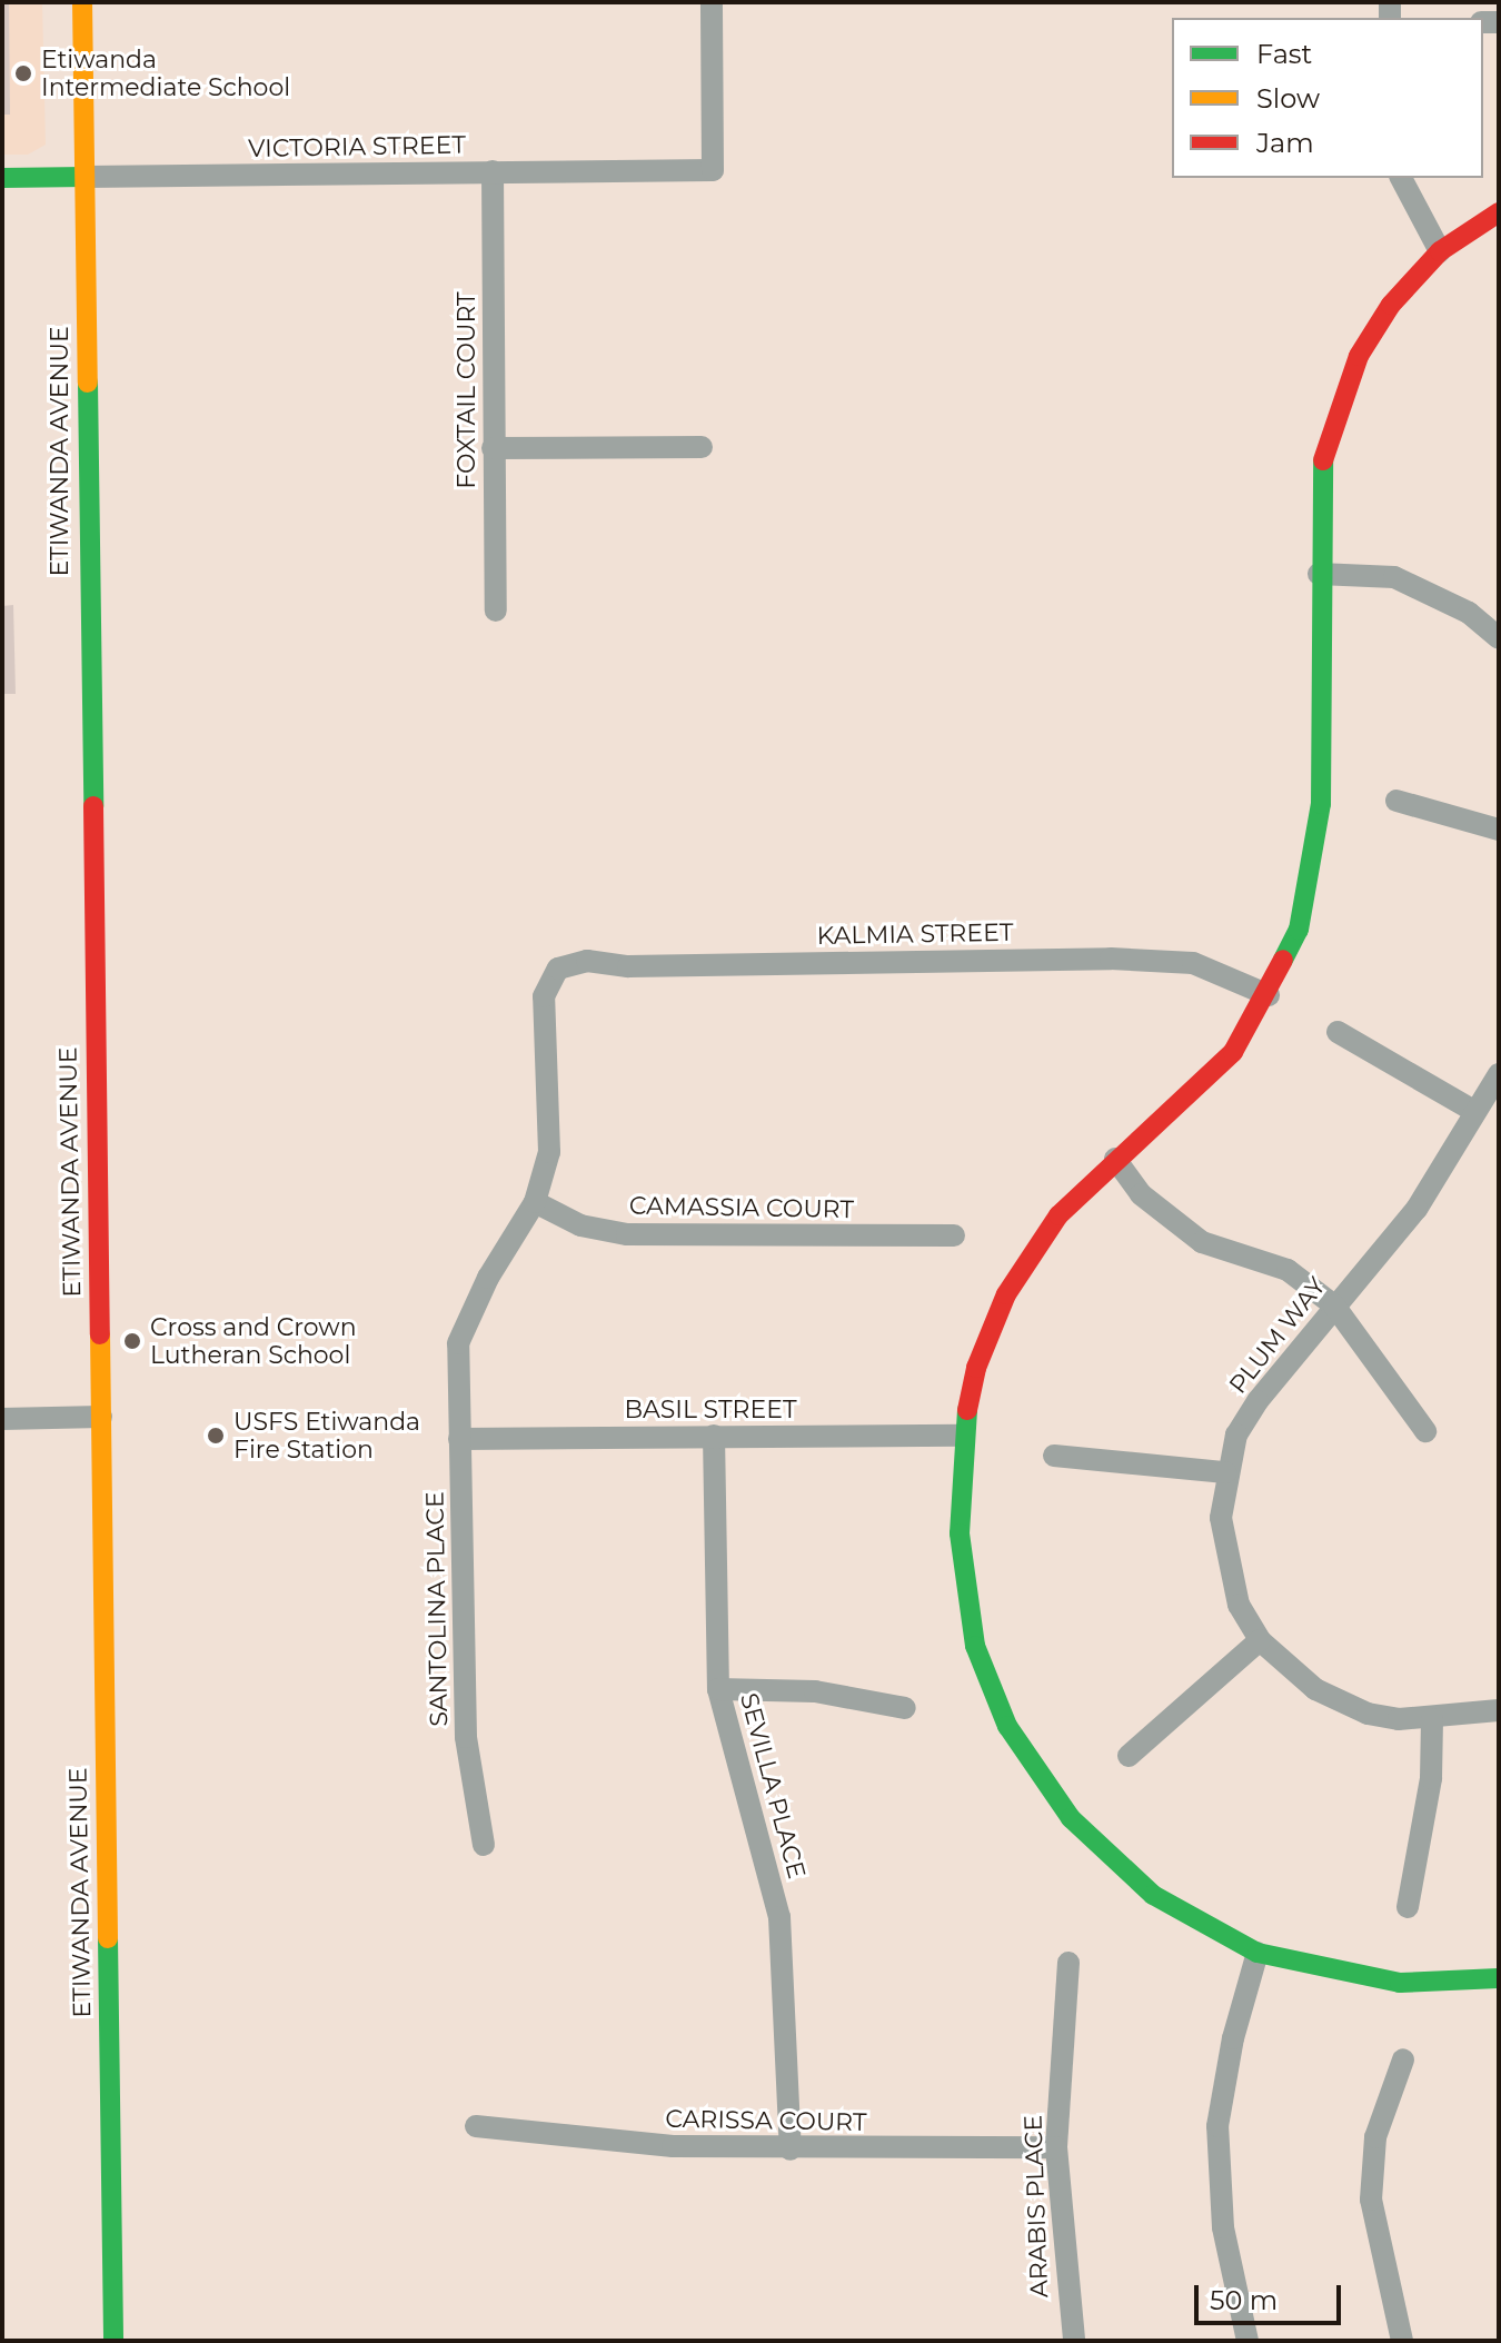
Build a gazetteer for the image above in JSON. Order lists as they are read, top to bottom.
{
  "streets": {
    "street": [
      "VICTORIA STREET",
      "FOXTAIL COURT",
      "ETIWANDA AVENUE",
      "KALMIA STREET",
      "CAMASSIA COURT",
      "PLUM WAY",
      "BASIL STREET",
      "SANTOLINA PLACE",
      "SEVILLA PLACE",
      "CARISSA COURT",
      "ARABIS PLACE"
    ]
  },
  "crossings": [
    ["VICTORIA STREET", "FOXTAIL COURT"],
    ["VICTORIA STREET", "ETIWANDA AVENUE"],
    ["KALMIA STREET", "SANTOLINA PLACE"],
    ["CAMASSIA COURT", "SANTOLINA PLACE"],
    ["BASIL STREET", "SANTOLINA PLACE"],
    ["BASIL STREET", "SEVILLA PLACE"],
    ["SEVILLA PLACE", "CARISSA COURT"],
    ["CARISSA COURT", "ARABIS PLACE"]
  ],
  "places": ["Etiwanda Intermediate School", "Cross and Crown Lutheran School", "USFS Etiwanda Fire Station"],
  "legend": ["Fast", "Slow", "Jam"],
  "scale_bar": "50 m"
}
